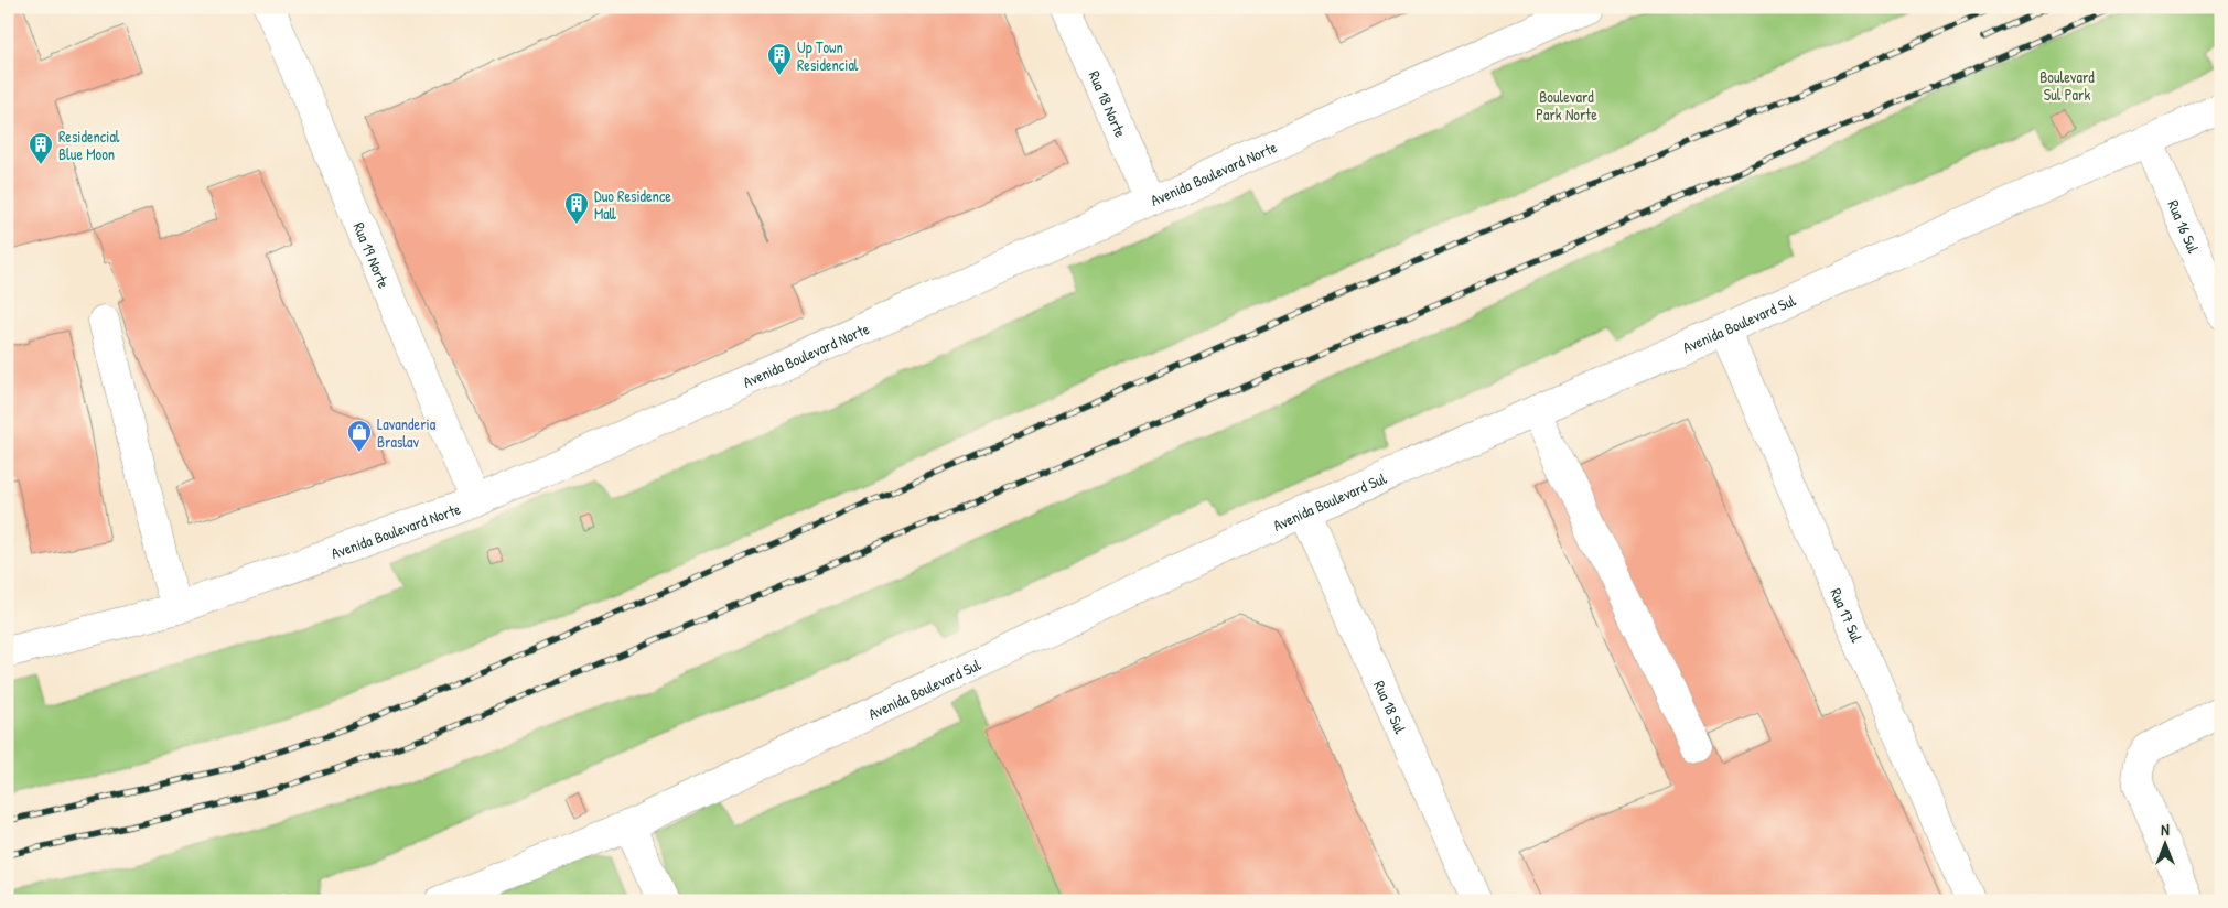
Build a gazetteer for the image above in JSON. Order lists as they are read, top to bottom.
{
  "streets": {
    "street": [
      "Rua 18 Norte",
      "Avenida Boulevard Norte",
      "Rua 16 Sul",
      "Rua 19 Norte",
      "Avenida Boulevard Sul",
      "Rua 17 Sul",
      "Rua 18 Sul"
    ]
  },
  "crossings": [
    ["Rua 18 Norte", "Avenida Boulevard Norte"],
    ["Avenida Boulevard Norte", "Rua 19 Norte"],
    ["Rua 16 Sul", "Avenida Boulevard Sul"],
    ["Avenida Boulevard Sul", "Rua 17 Sul"],
    ["Avenida Boulevard Sul", "Rua 18 Sul"]
  ],
  "parks": ["Boulevard Sul Park", "Boulevard Park Norte"],
  "places": {
    "building": ["Up Town Residencial", "Residencial Blue Moon", "Duo Residence Mall"],
    "shop": ["Lavanderia Braslav"]
  },
  "north": "top"
}
